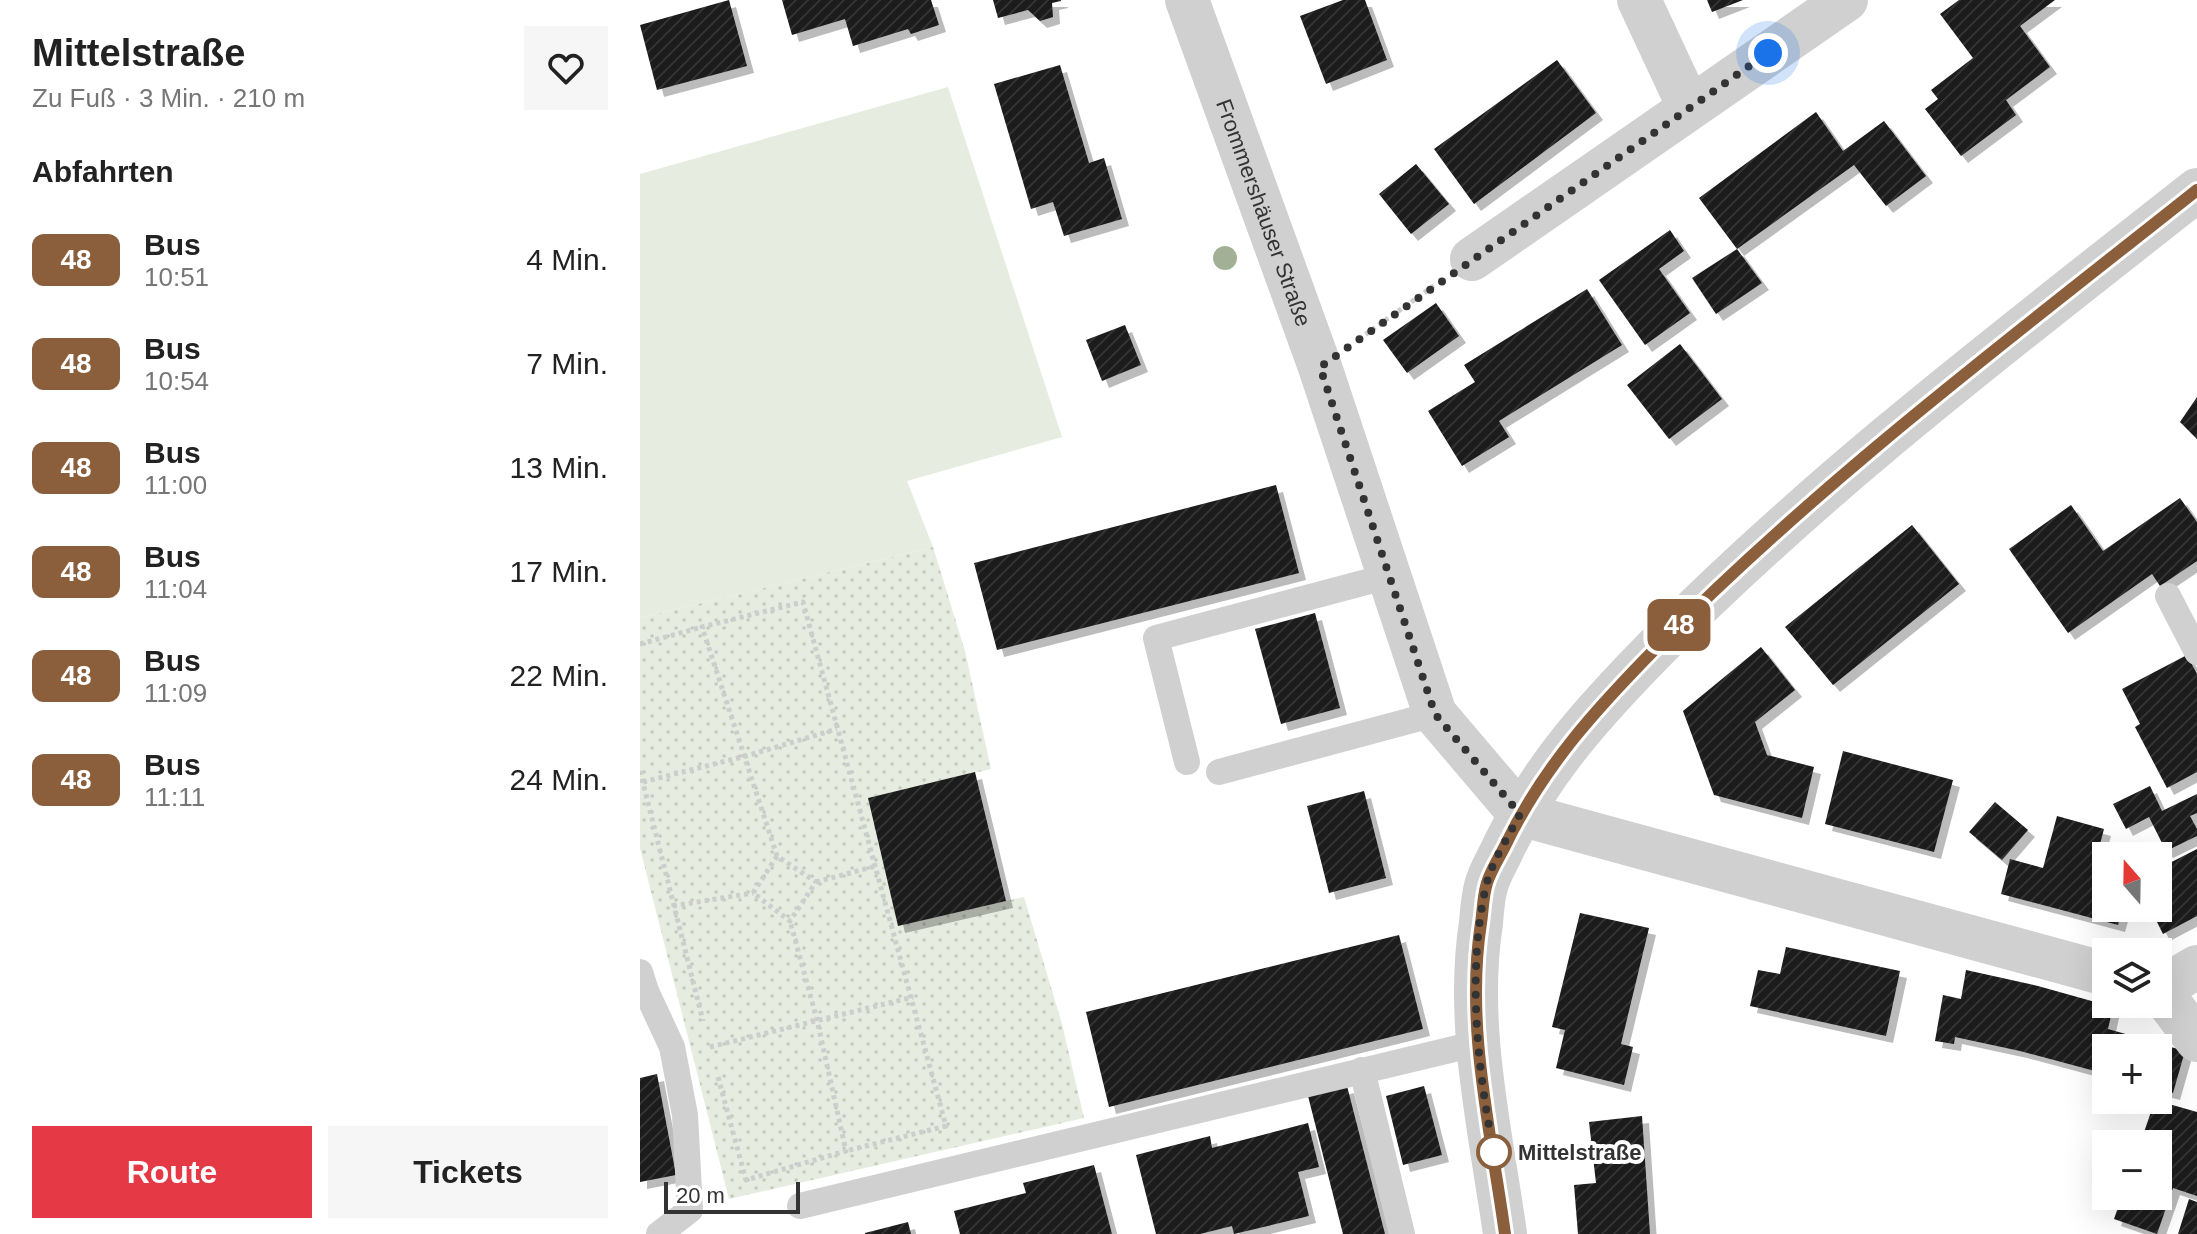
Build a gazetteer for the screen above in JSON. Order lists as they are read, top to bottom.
{
  "streets": {
    "street": ["Frommershäuser Straße"]
  },
  "places": ["Mittelstraße"],
  "lines": ["bus line 48"],
  "scale_bar": "20 m",
  "north": "top",
  "page": {
    "heading": [
      ["Mittelstraße", "Zu Fuß · 3 Min. · 210 m"],
      "Abfahrten"
    ],
    "on_map": "48",
    "list": [
      {
        "mark": "48",
        "name": "Bus",
        "note": "10:51",
        "value": "4 Min."
      },
      {
        "mark": "48",
        "name": "Bus",
        "note": "10:54",
        "value": "7 Min."
      },
      {
        "mark": "48",
        "name": "Bus",
        "note": "11:00",
        "value": "13 Min."
      },
      {
        "mark": "48",
        "name": "Bus",
        "note": "11:04",
        "value": "17 Min."
      },
      {
        "mark": "48",
        "name": "Bus",
        "note": "11:09",
        "value": "22 Min."
      },
      {
        "mark": "48",
        "name": "Bus",
        "note": "11:11",
        "value": "24 Min."
      }
    ],
    "map_buttons": ["+", "−"],
    "buttons": ["Route", "Tickets"],
    "scale": "20 m"
  }
}
